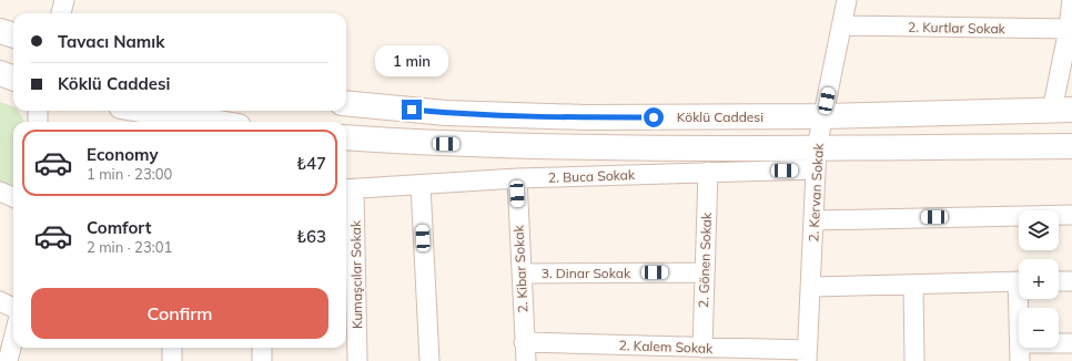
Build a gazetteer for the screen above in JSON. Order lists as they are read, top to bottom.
{
  "streets": {
    "main road": ["Köklü Caddesi"],
    "street": [
      "2. Kurtlar Sokak",
      "2. Buca Sokak",
      "2. Kervan Sokak",
      "2. Gönen Sokak",
      "2. Kibar Sokak",
      "3. Dinar Sokak",
      "Kumaşcılar Sokak",
      "2. Kalem Sokak"
    ]
  },
  "crossings": [
    ["2. Kurtlar Sokak", "2. Kervan Sokak"],
    ["Köklü Caddesi", "2. Kervan Sokak"],
    ["2. Buca Sokak", "2. Kervan Sokak"],
    ["2. Buca Sokak", "2. Gönen Sokak"],
    ["2. Buca Sokak", "2. Kibar Sokak"],
    ["2. Buca Sokak", "Kumaşcılar Sokak"],
    ["2. Kervan Sokak", "2. Kalem Sokak"],
    ["2. Gönen Sokak", "3. Dinar Sokak"],
    ["2. Gönen Sokak", "2. Kalem Sokak"],
    ["2. Kibar Sokak", "3. Dinar Sokak"],
    ["2. Kibar Sokak", "2. Kalem Sokak"]
  ],
  "page": {
    "banner": ["Tavacı Namık", "Köklü Caddesi"],
    "bubble": "1 min",
    "list": [
      {
        "name": "Economy",
        "note": "1 min · 23:00",
        "value": "₺47"
      },
      {
        "name": "Comfort",
        "note": "2 min · 23:01",
        "value": "₺63"
      }
    ],
    "map_buttons": ["+", "−"],
    "buttons": "Confirm"
  }
}
